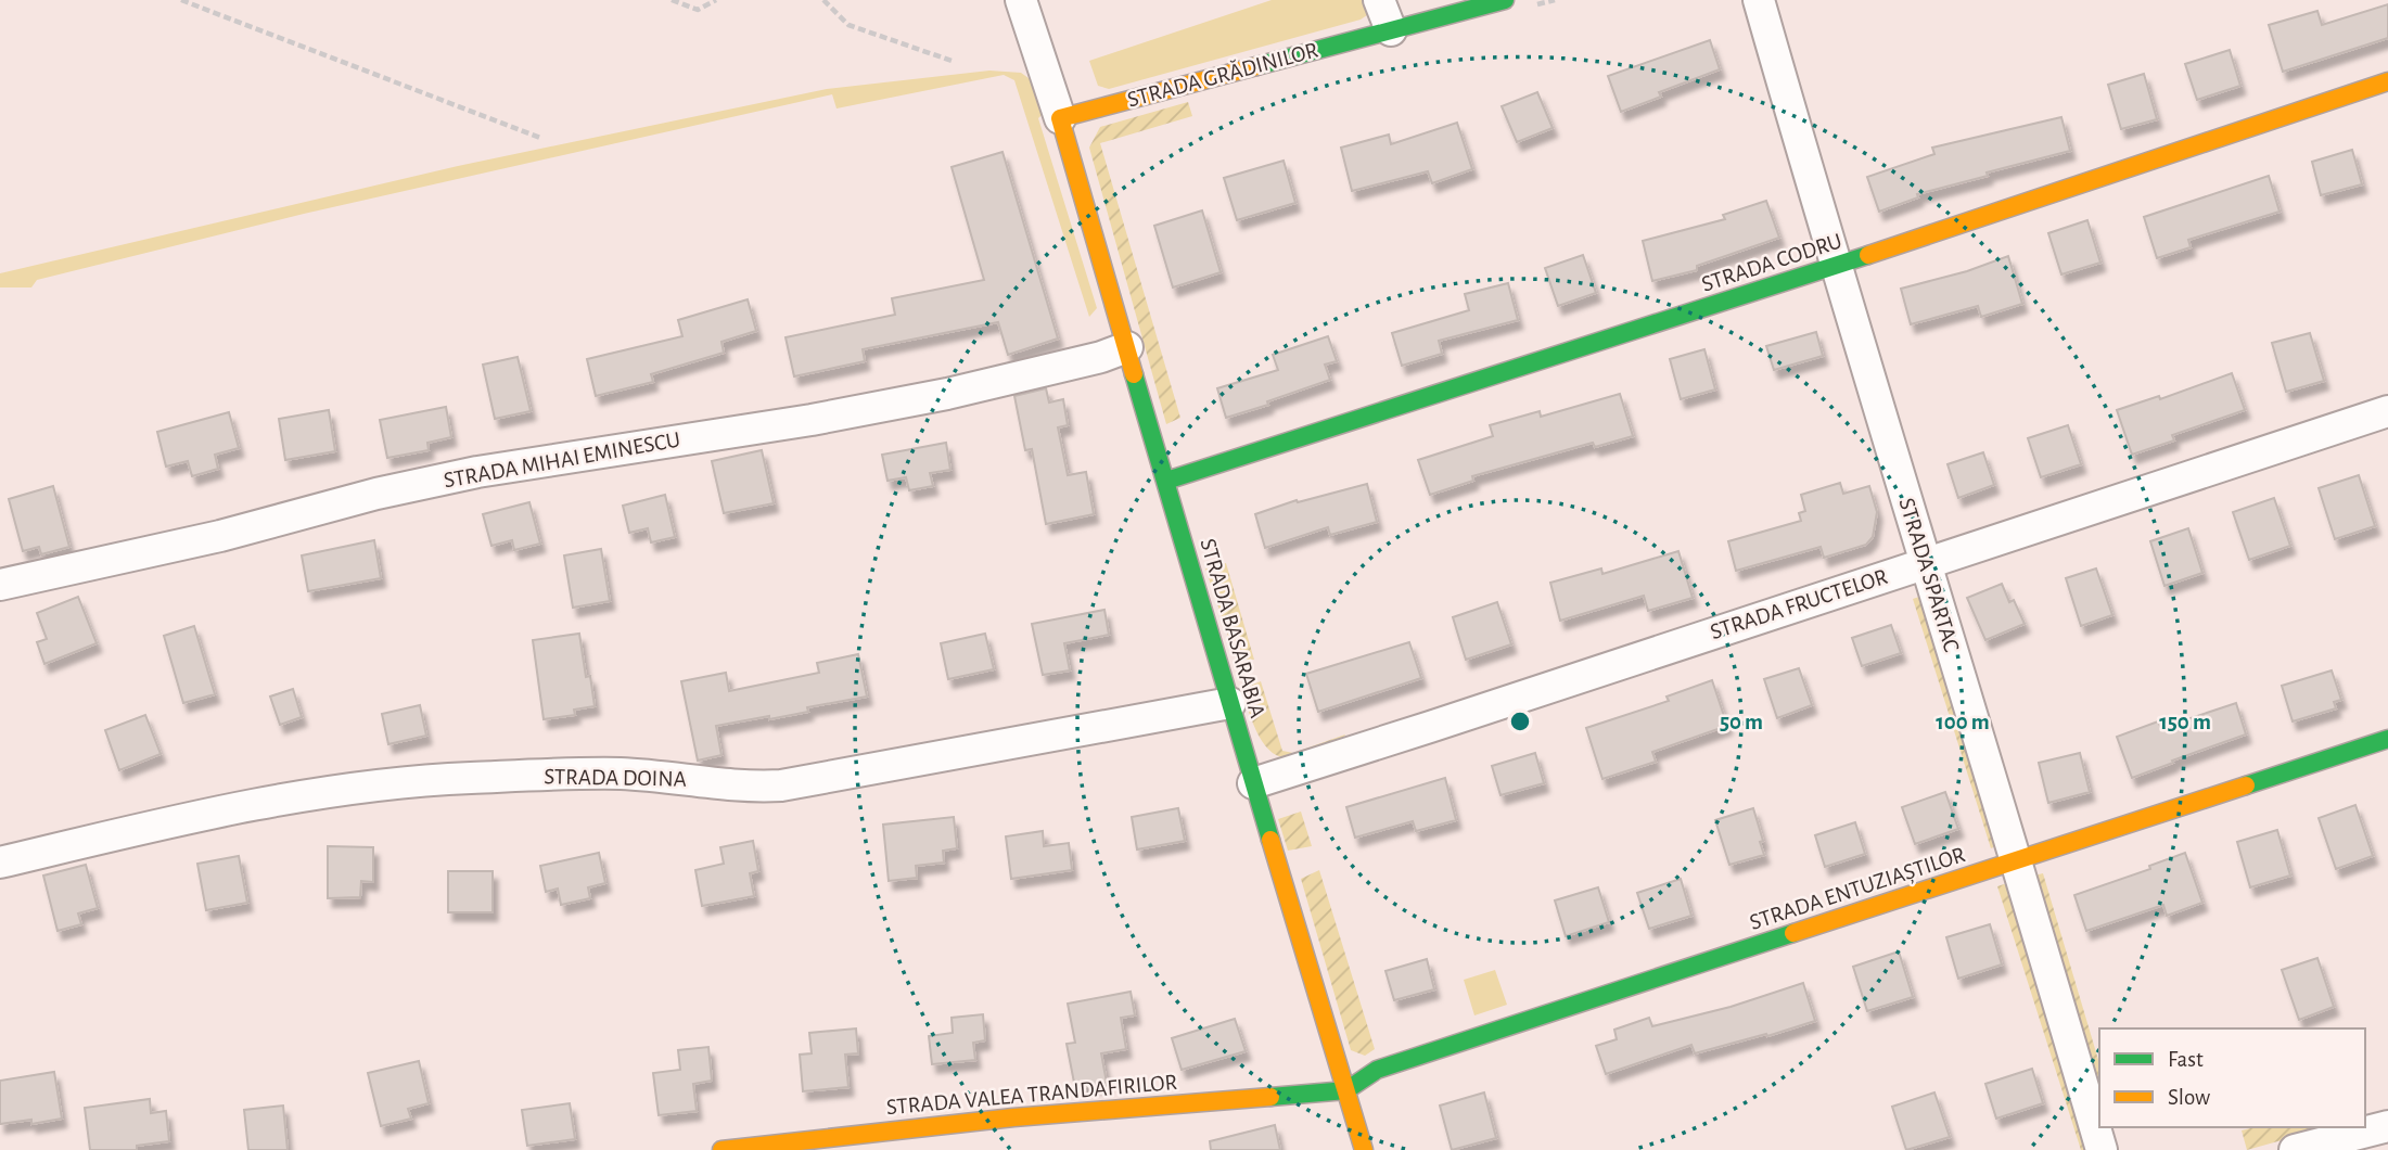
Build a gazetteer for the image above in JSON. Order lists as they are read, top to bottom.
{
  "streets": {
    "street": [
      "STRADA GRĂDINILOR",
      "STRADA CODRU",
      "STRADA MIHAI EMINESCU",
      "STRADA SPARTAC",
      "STRADA FRUCTELOR",
      "STRADA BASARABIA",
      "STRADA DOINA",
      "STRADA ENTUZIAȘTILOR",
      "STRADA VALEA TRANDAFIRILOR"
    ]
  },
  "crossings": [
    ["STRADA GRĂDINILOR", "STRADA BASARABIA"],
    ["STRADA CODRU", "STRADA SPARTAC"],
    ["STRADA CODRU", "STRADA BASARABIA"],
    ["STRADA MIHAI EMINESCU", "STRADA BASARABIA"],
    ["STRADA SPARTAC", "STRADA FRUCTELOR"],
    ["STRADA SPARTAC", "STRADA ENTUZIAȘTILOR"],
    ["STRADA FRUCTELOR", "STRADA BASARABIA"],
    ["STRADA BASARABIA", "STRADA DOINA"],
    ["STRADA BASARABIA", "STRADA ENTUZIAȘTILOR"],
    ["STRADA BASARABIA", "STRADA VALEA TRANDAFIRILOR"],
    ["STRADA ENTUZIAȘTILOR", "STRADA VALEA TRANDAFIRILOR"]
  ],
  "legend": ["Fast", "Slow"],
  "rings": ["50 m", "100 m", "150 m"]
}
